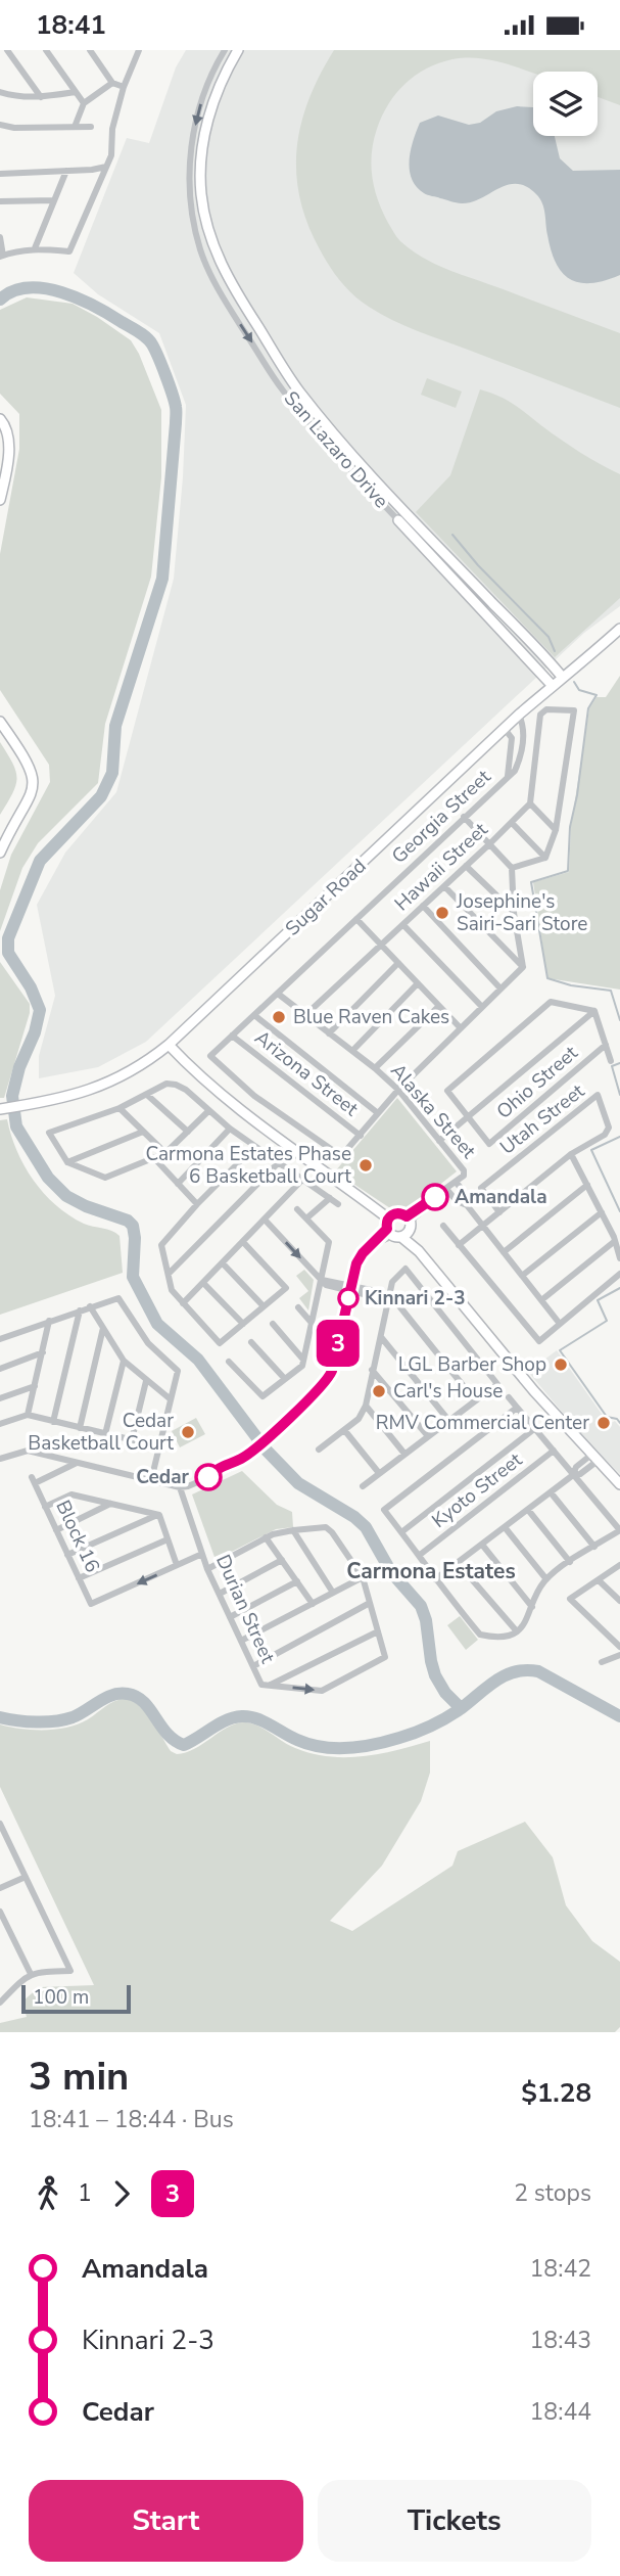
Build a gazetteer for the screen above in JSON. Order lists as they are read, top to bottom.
{
  "streets": {
    "main road": ["San Lazaro Drive", "Sugar Road"],
    "street": [
      "Georgia Street",
      "Hawaii Street",
      "Arizona Street",
      "Ohio Street",
      "Alaska Street",
      "Utah Street",
      "Kyoto Street",
      "Block 16",
      "Durian Street"
    ]
  },
  "crossings": [
    ["San Lazaro Drive", "Sugar Road"],
    ["Georgia Street", "Sugar Road"],
    ["Georgia Street", "Arizona Street"],
    ["Georgia Street", "Alaska Street"],
    ["Hawaii Street", "Alaska Street"]
  ],
  "districts": ["Carmona Estates"],
  "places": [
    "Josephine's Sairi-Sari Store",
    "Blue Raven Cakes",
    "Carmona Estates Phase 6 Basketball Court",
    "Amandala",
    "Kinnari 2-3",
    "LGL Barber Shop",
    "Carl's House",
    "RMV Commercial Center",
    "Cedar Basketball Court",
    "Cedar"
  ],
  "lines": ["bus line 3"],
  "scale_bar": "100 m",
  "page": {
    "status": "18:41",
    "on_map": "3",
    "scale": "100 m",
    "heading": ["3 min", "18:41 – 18:44 · Bus", "$1.28"],
    "legs": ["1", "3", "2 stops"],
    "list": [
      {
        "name": "Amandala",
        "value": "18:42"
      },
      {
        "name": "Kinnari 2-3",
        "value": "18:43"
      },
      {
        "name": "Cedar",
        "value": "18:44"
      }
    ],
    "buttons": ["Start", "Tickets"]
  }
}
